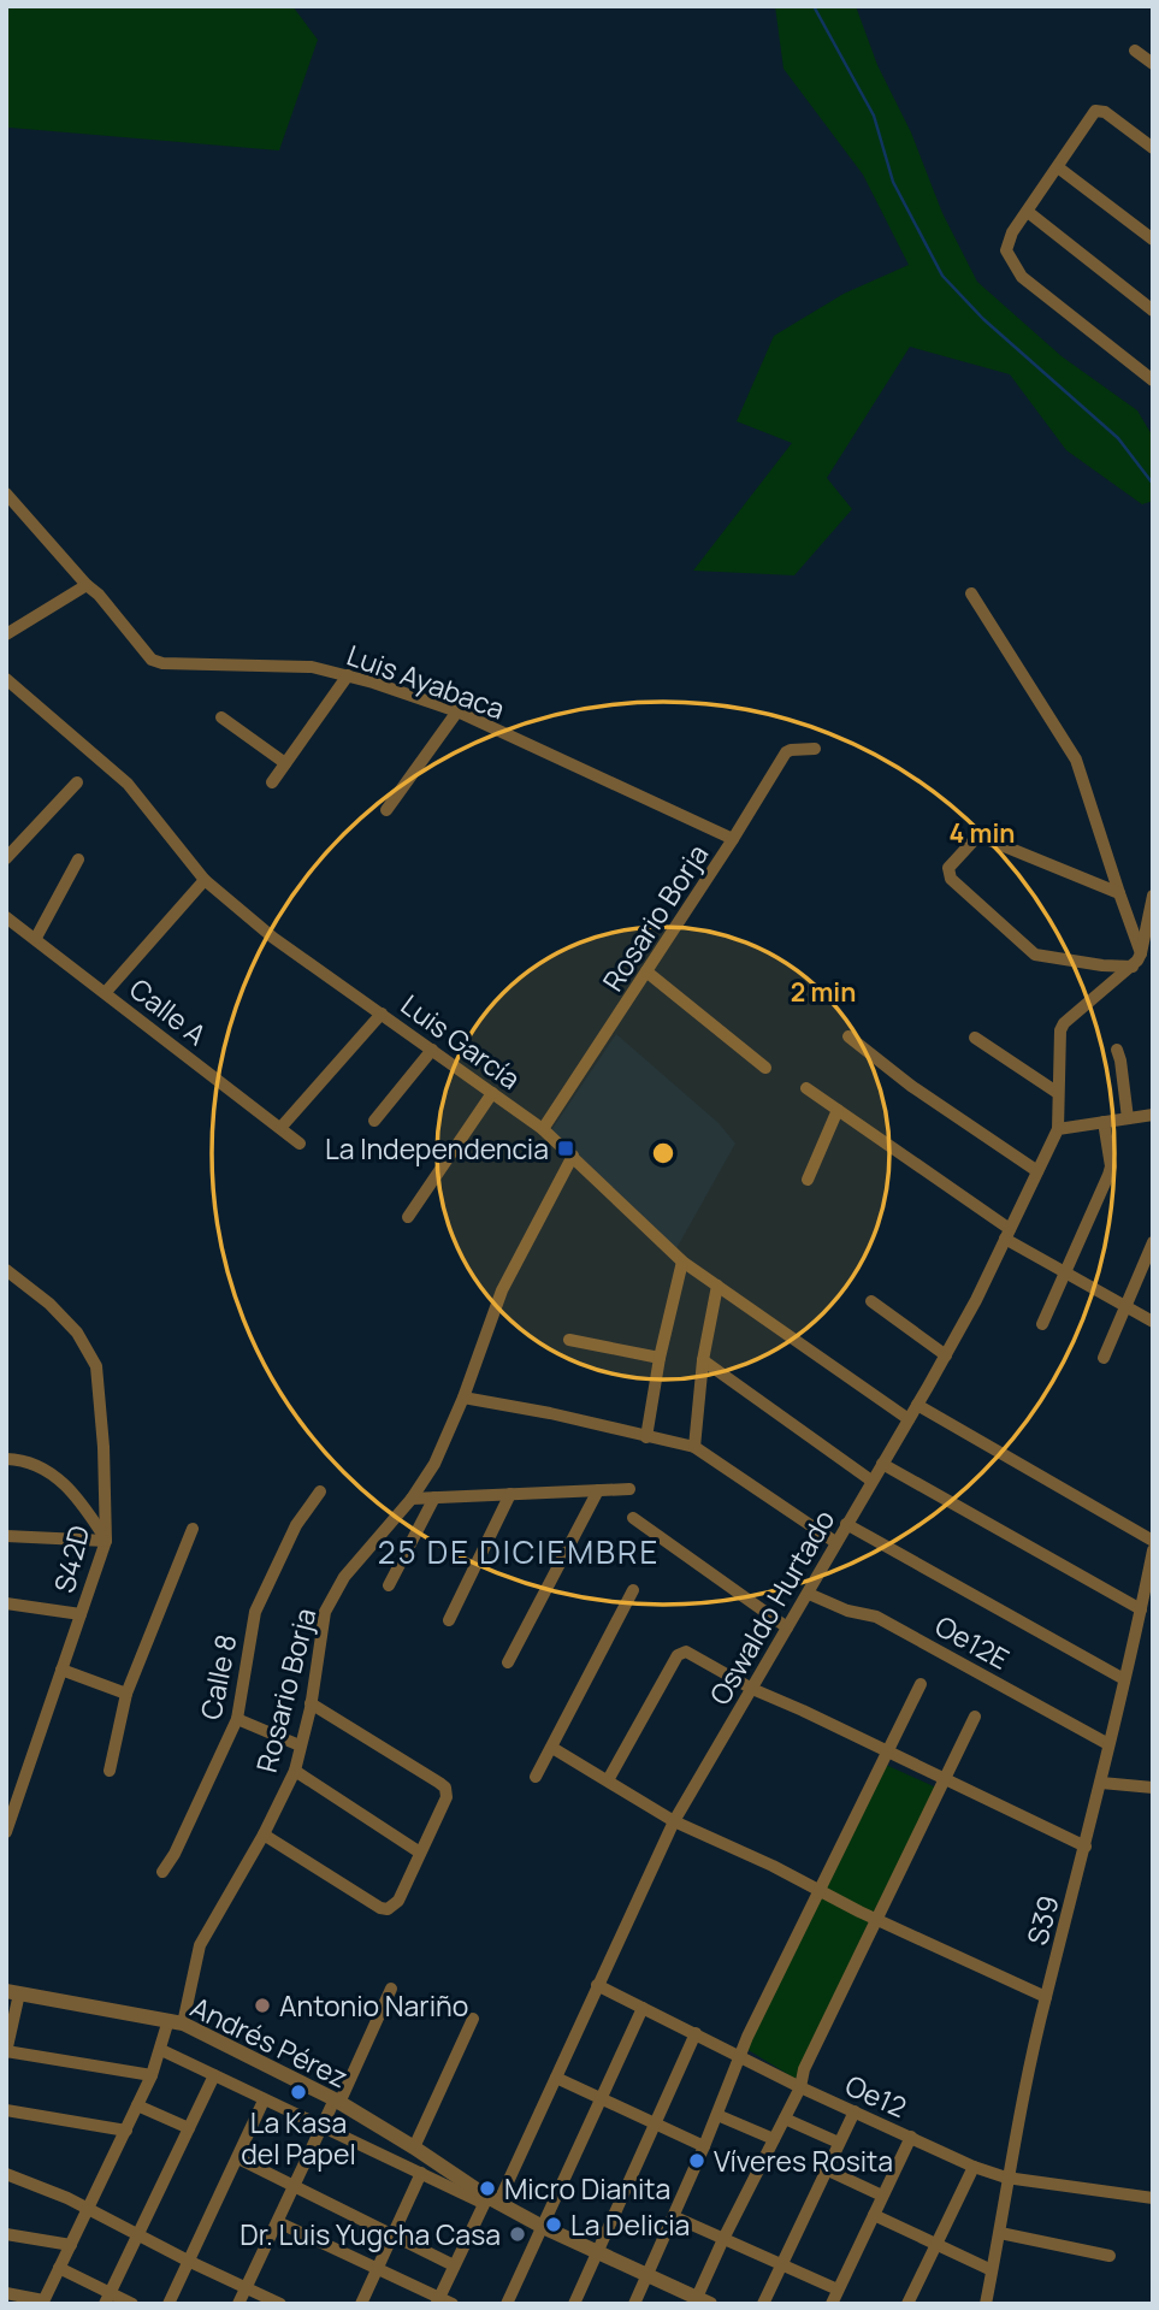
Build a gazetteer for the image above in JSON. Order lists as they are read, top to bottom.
{
  "streets": {
    "street": [
      "Luis Ayabaca",
      "Rosario Borja",
      "Calle A",
      "Luis García",
      "S42D",
      "Oswaldo Hurtado",
      "Oe12E",
      "Calle 8",
      "S39",
      "Andrés Pérez",
      "Oe12"
    ]
  },
  "crossings": [
    ["Luis Ayabaca", "Rosario Borja"],
    ["Rosario Borja", "Luis García"],
    ["Rosario Borja", "Andrés Pérez"],
    ["Luis García", "Oswaldo Hurtado"],
    ["Oswaldo Hurtado", "Oe12E"],
    ["Oswaldo Hurtado", "Andrés Pérez"],
    ["Oswaldo Hurtado", "Oe12"],
    ["Oe12E", "S39"],
    ["S39", "Oe12"]
  ],
  "districts": ["25 DE DICIEMBRE"],
  "places": {
    "transit": ["La Independencia"],
    "other": [
      "Antonio Nariño",
      "La Kasa del Papel",
      "Víveres Rosita",
      "Micro Dianita",
      "La Delicia",
      "Dr. Luis Yugcha Casa"
    ]
  },
  "rings": ["4 min", "2 min"]
}
